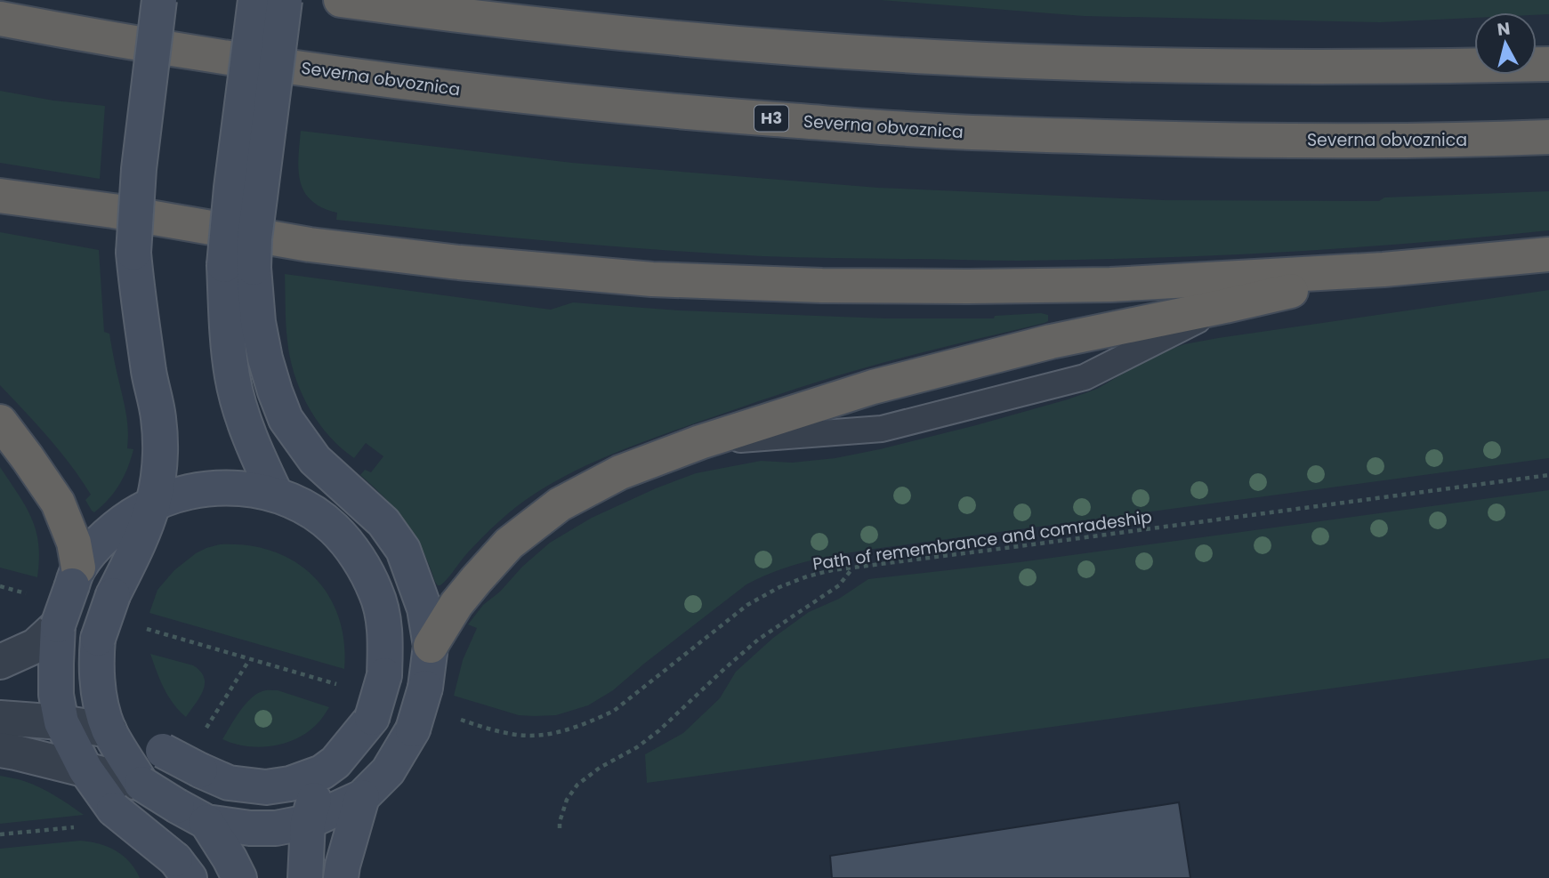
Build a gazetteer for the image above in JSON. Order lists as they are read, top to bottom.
{
  "streets": {
    "highway": ["Severna obvoznica", "H3"],
    "path": ["Path of remembrance and comradeship"]
  },
  "north": "top"
}
